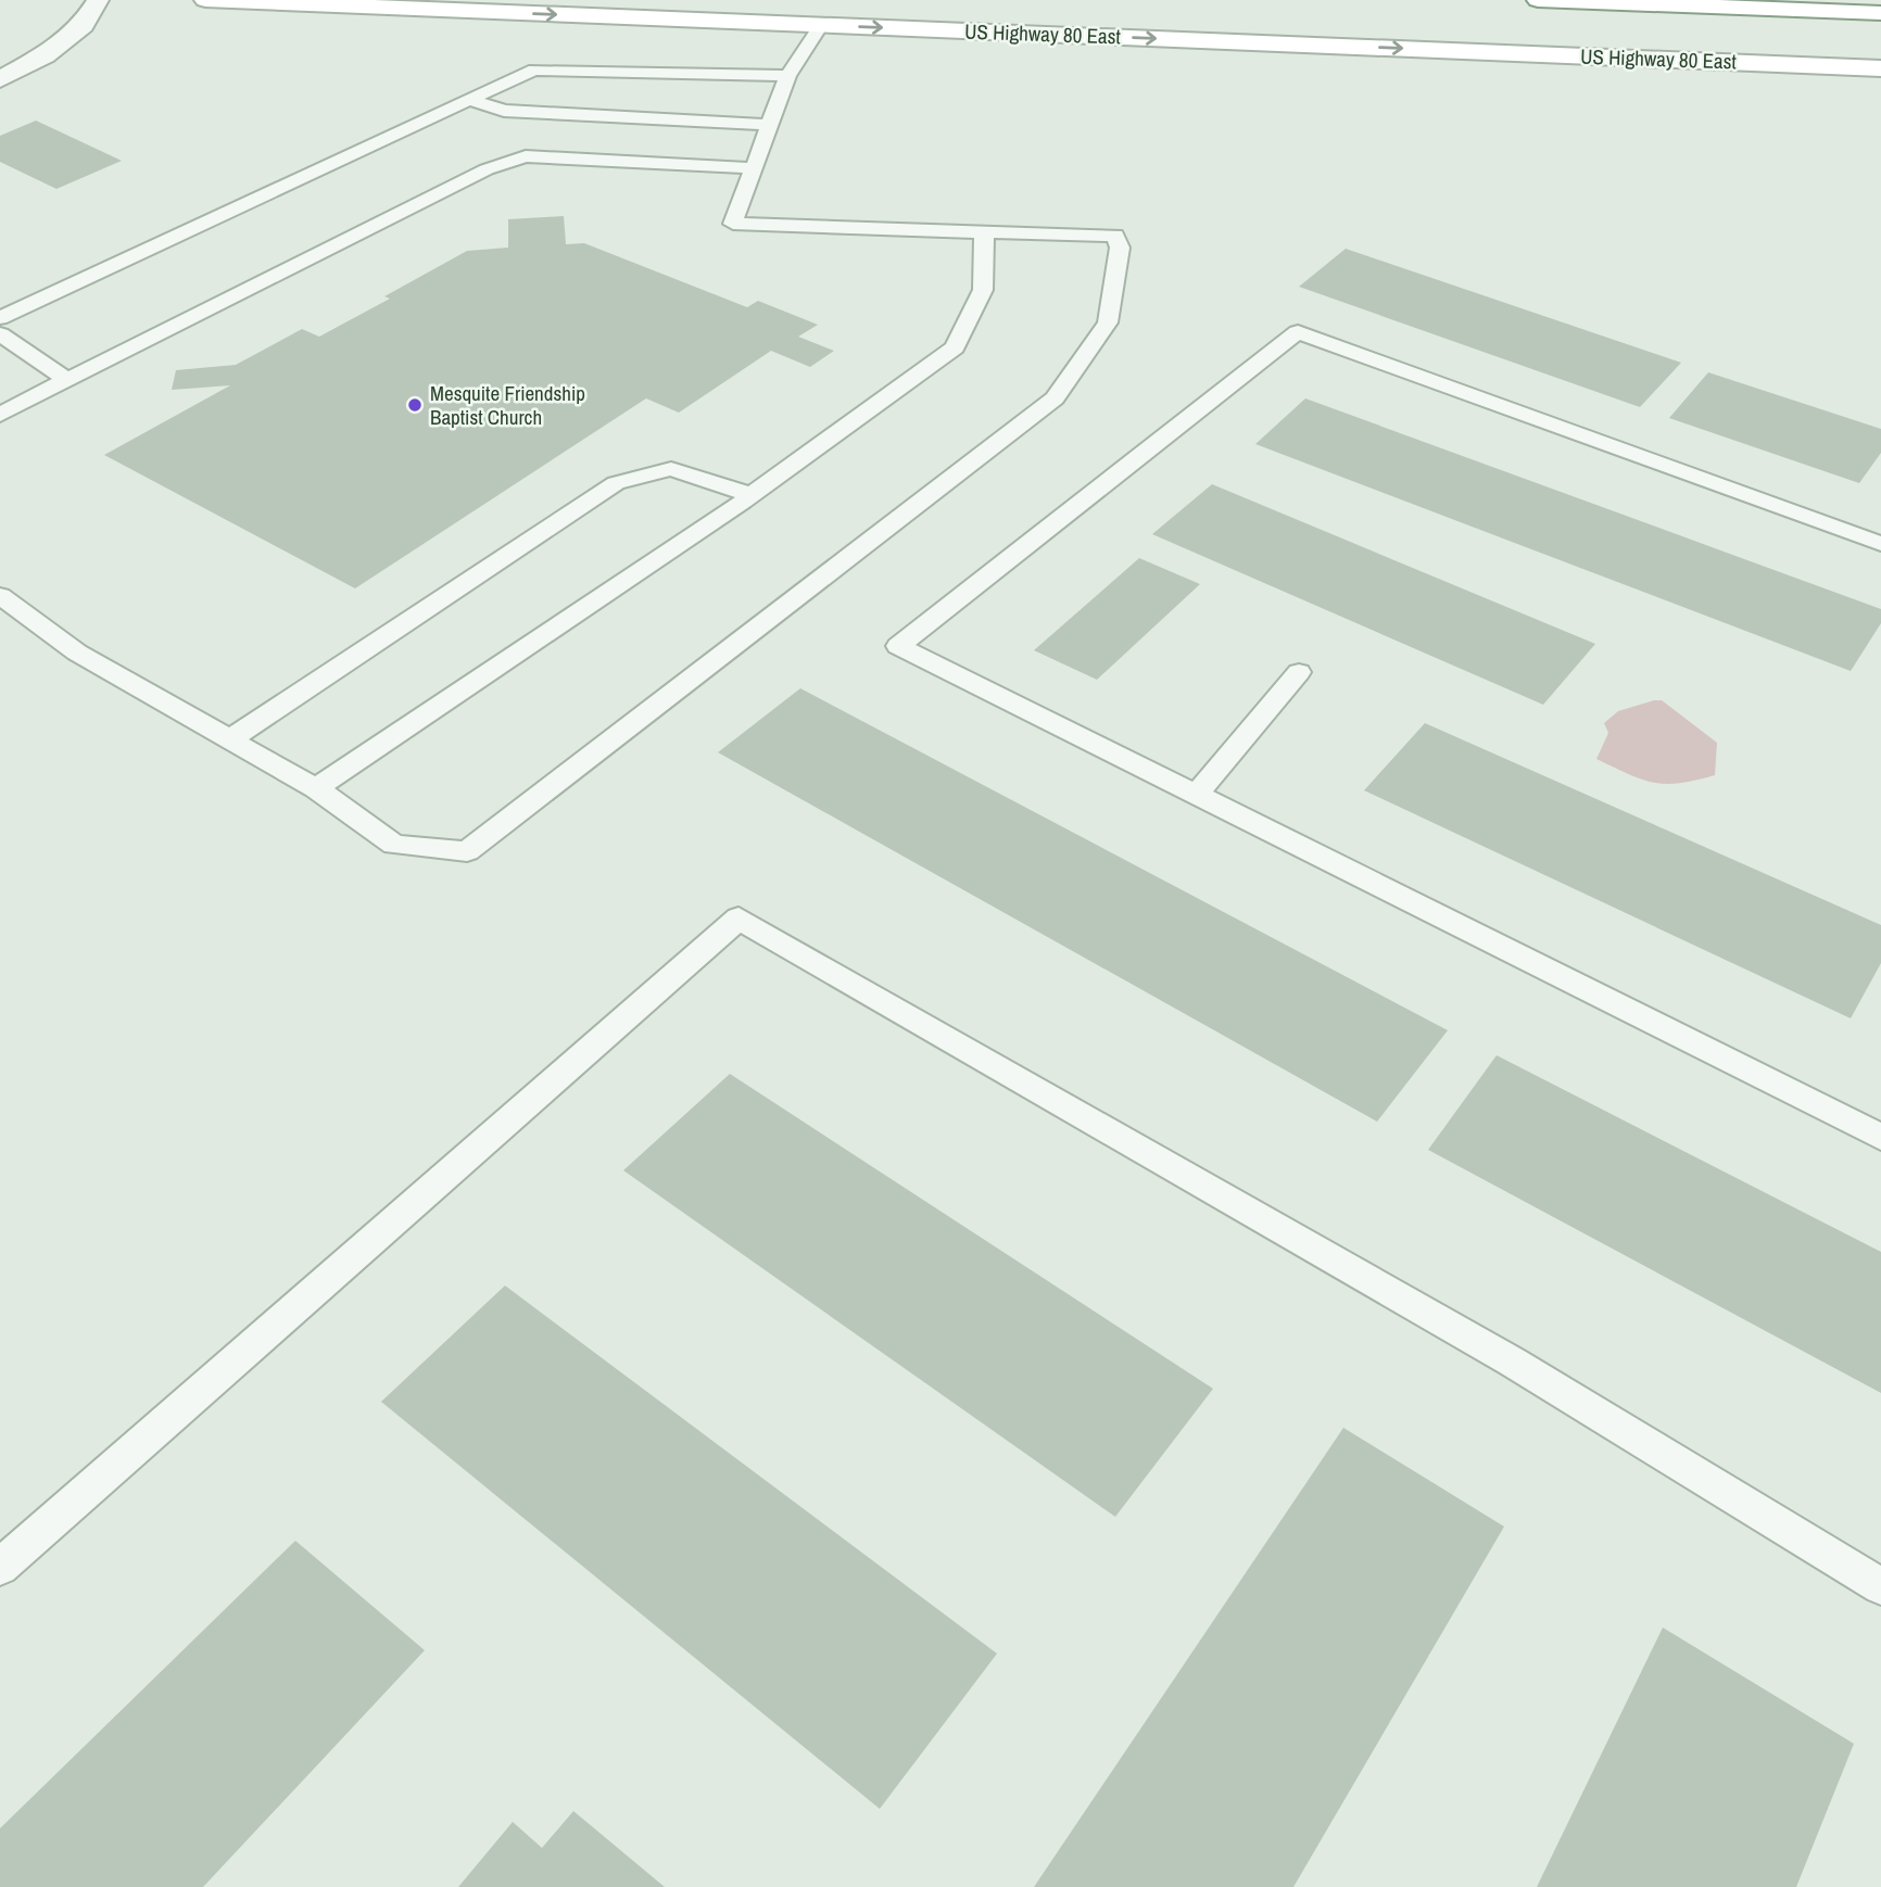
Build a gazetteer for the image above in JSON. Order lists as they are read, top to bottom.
{
  "streets": {
    "main road": ["US Highway 80 East"]
  },
  "one_way": ["US Highway 80 East"],
  "places": ["Mesquite Friendship Baptist Church"]
}
